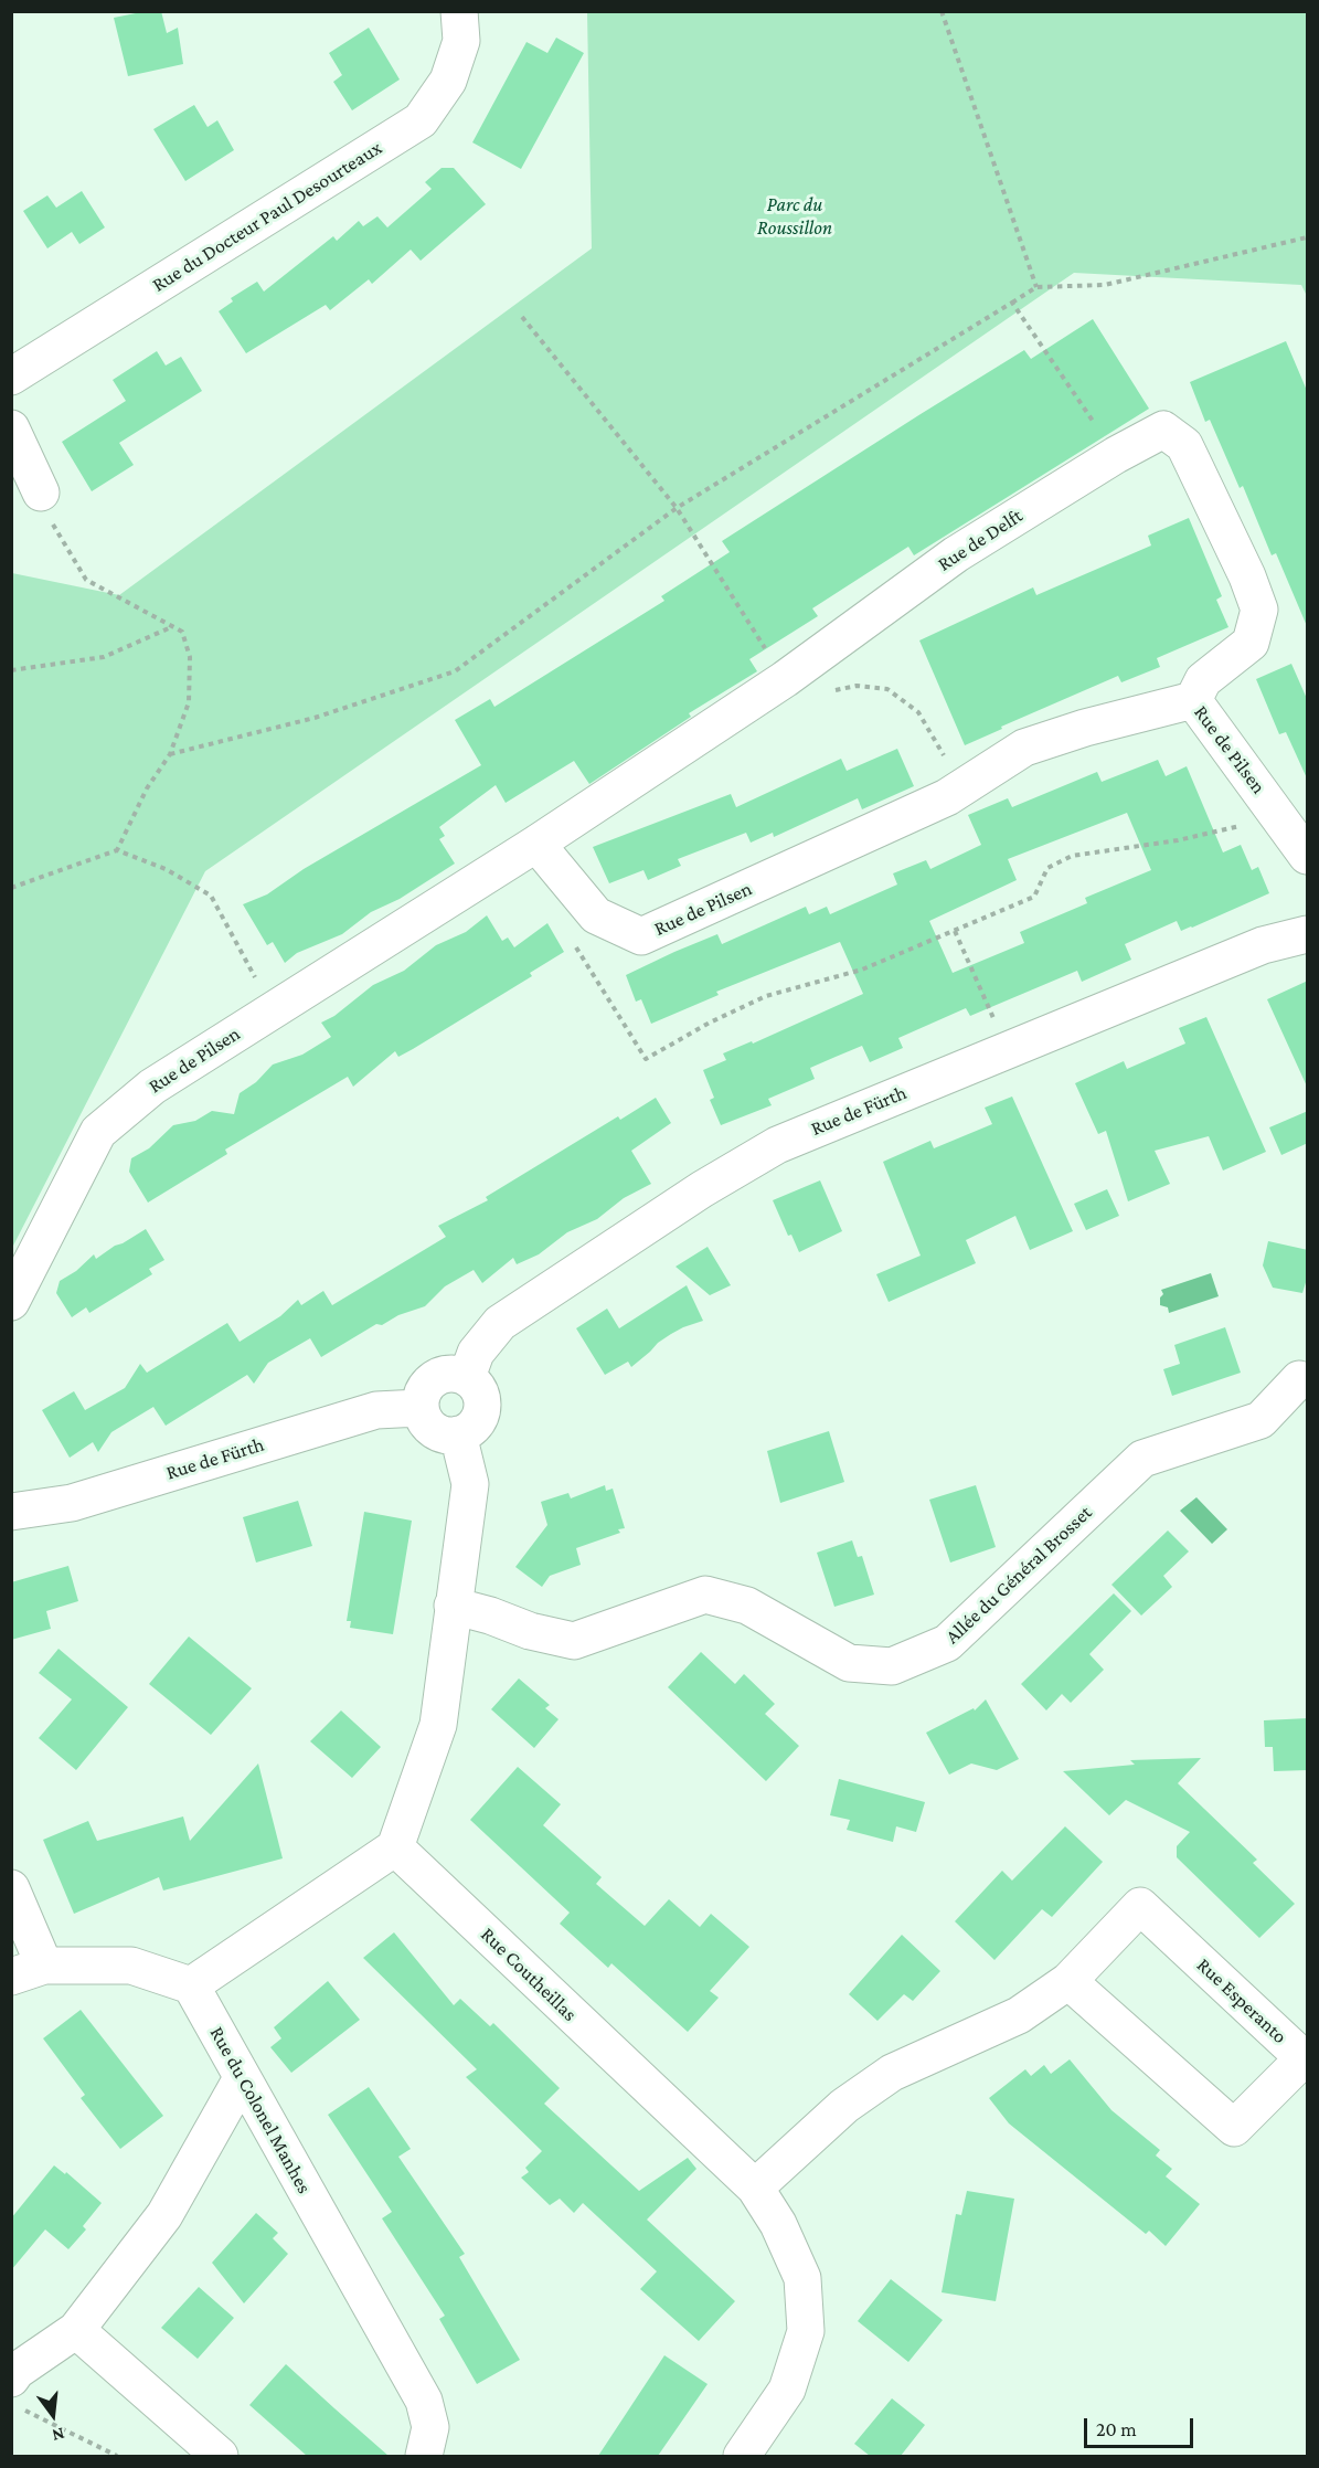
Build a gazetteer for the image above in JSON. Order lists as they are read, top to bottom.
{
  "streets": {
    "street": [
      "Rue du Docteur Paul Desourteaux",
      "Rue de Delft",
      "Rue de Pilsen",
      "Rue de Fürth",
      "Allée du Général Brosset",
      "Rue Coutheillas",
      "Rue Esperanto",
      "Rue du Colonel Manhes"
    ]
  },
  "crossings": [
    ["Rue de Delft", "Rue de Pilsen"],
    ["Rue Coutheillas", "Rue Esperanto"]
  ],
  "parks": ["Parc du Roussillon"],
  "scale_bar": "20 m",
  "north": "bottom"
}
